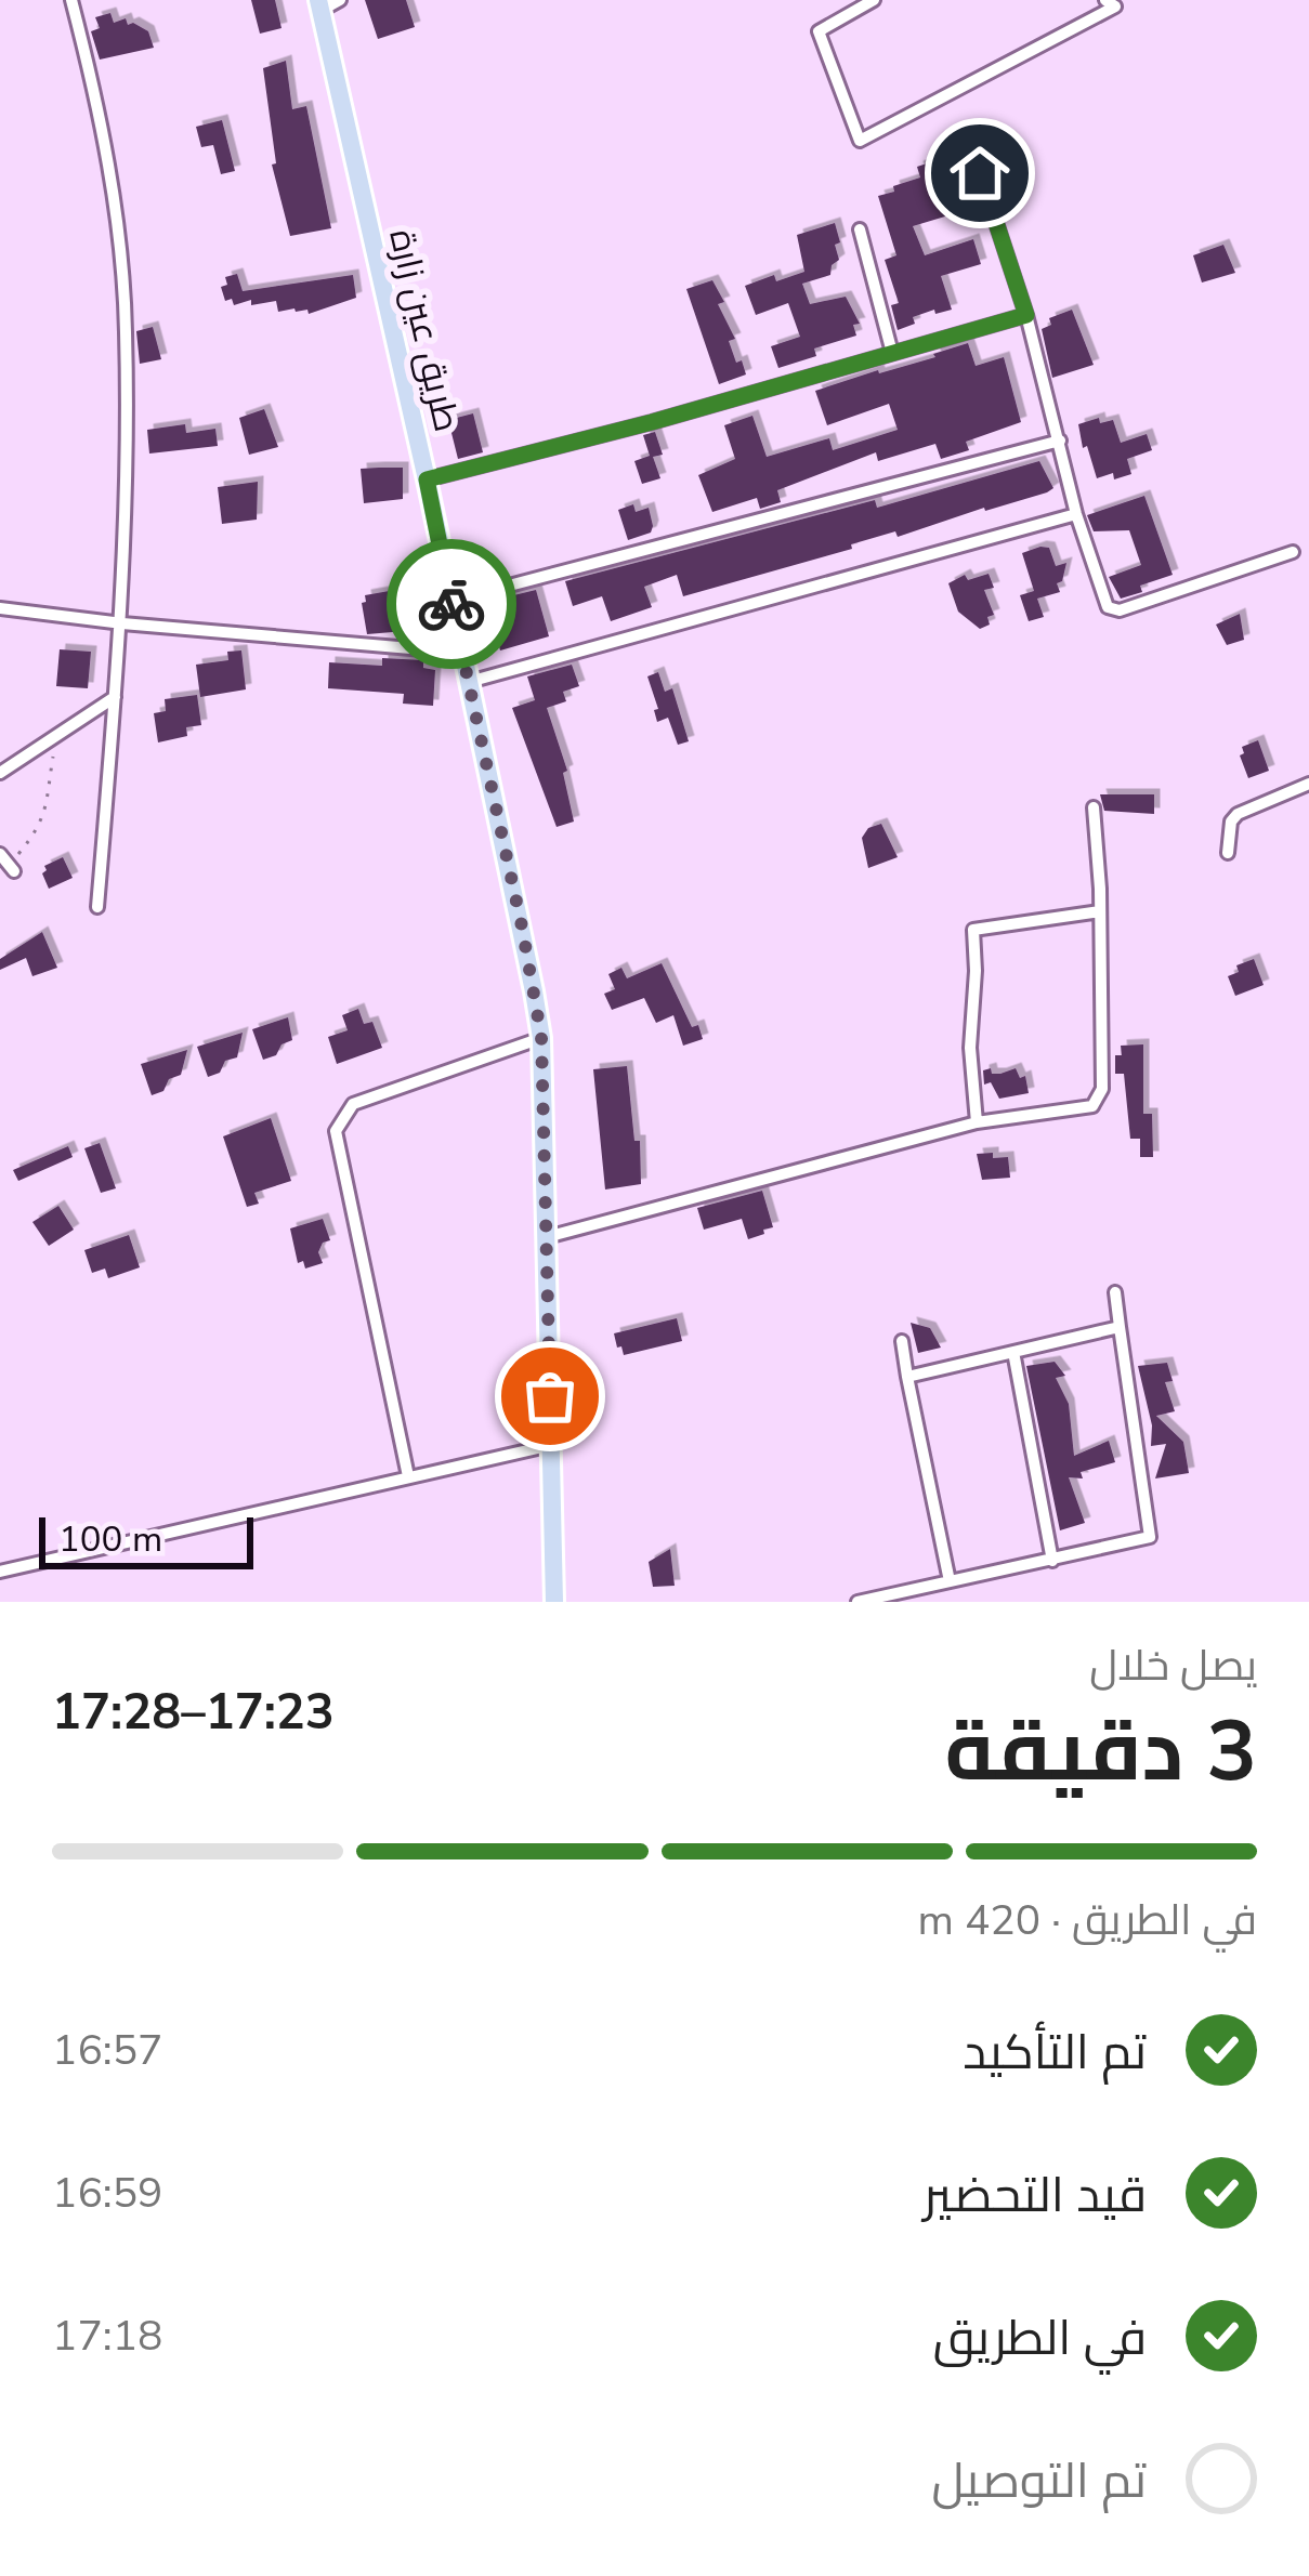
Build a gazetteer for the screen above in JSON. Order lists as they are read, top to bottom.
{
  "streets": {
    "main road": ["طريق عين زارة"]
  },
  "scale_bar": "100 m",
  "page": {
    "scale": "100 m",
    "heading": ["3 دقيقة", "يصل خلال", "17:23–17:28"],
    "bar": "في الطريق · 420 m",
    "list": [
      ["تم التأكيد", "16:57"],
      ["قيد التحضير", "16:59"],
      ["في الطريق", "17:18"],
      "تم التوصيل"
    ]
  }
}
